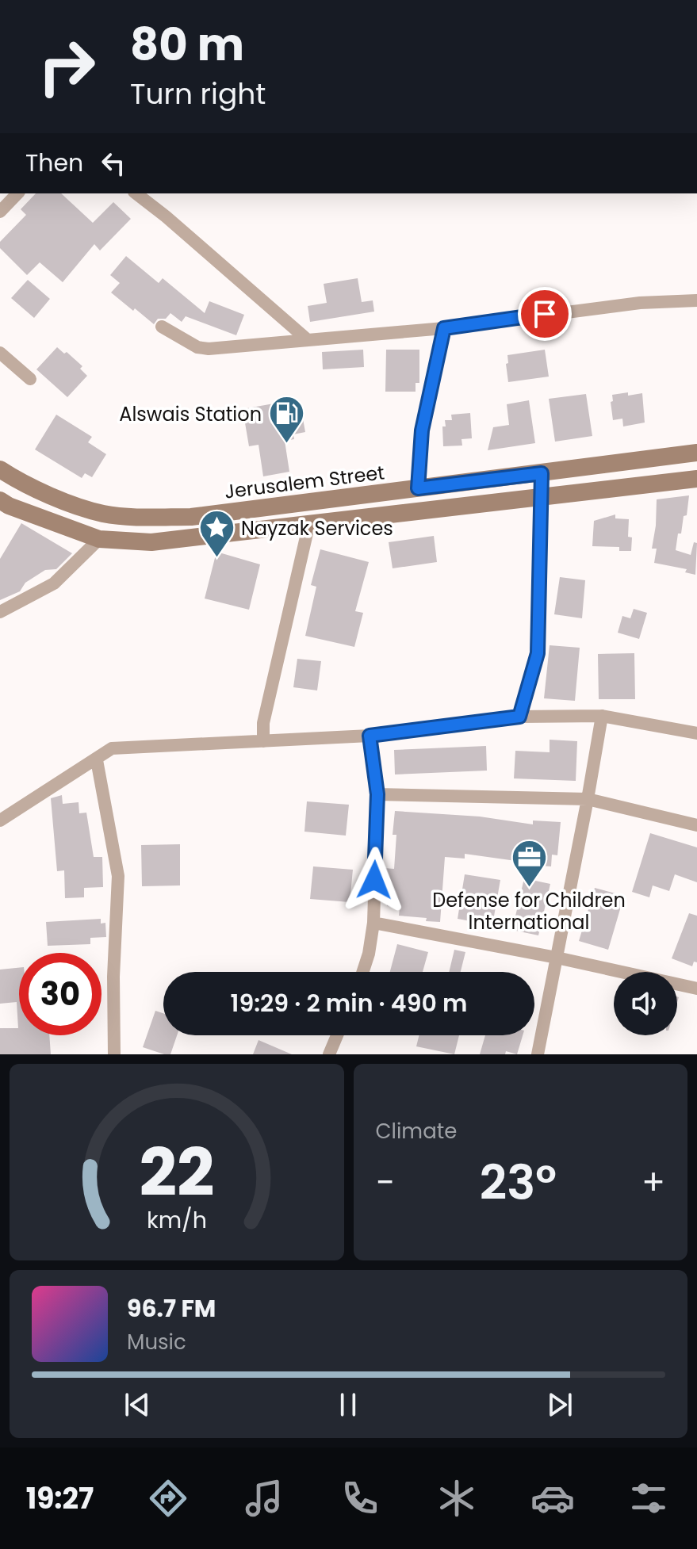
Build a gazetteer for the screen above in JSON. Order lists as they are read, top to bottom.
{
  "streets": {
    "main road": ["Jerusalem Street"]
  },
  "places": {
    "fuel station": ["Alswais Station"],
    "place": ["Nayzak Services"],
    "office": ["Defense for Children International"]
  },
  "page": {
    "turn": ["80 m", "Turn right"],
    "then": "Then",
    "limit": "30",
    "trip": "19:29 · 2 min · 490 m",
    "tile": "Climate",
    "heat": ["−", "23°", "+"],
    "song": ["96.7 FM", "Music"],
    "tabs": "19:27",
    "gauge": ["22", "km/h"]
  }
}
